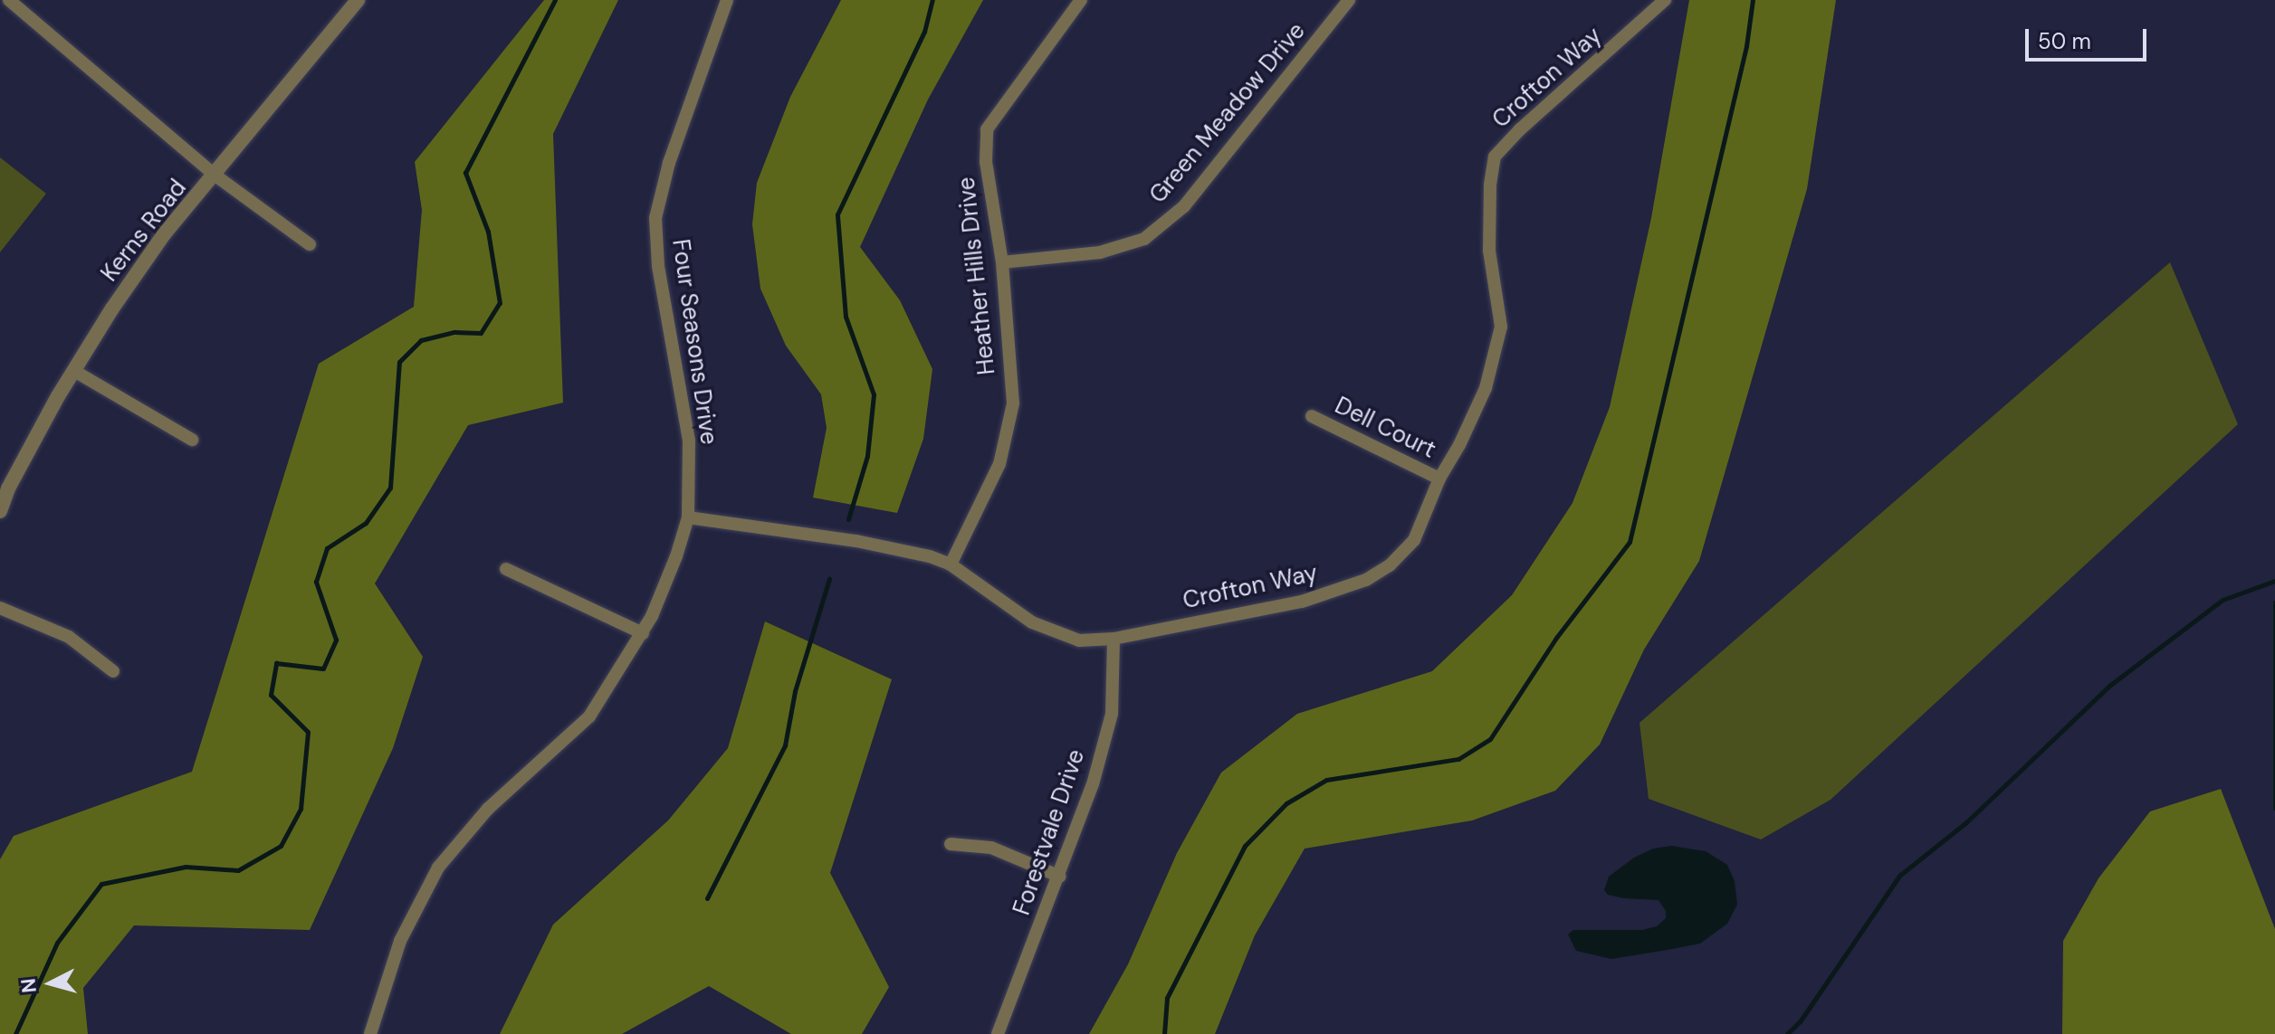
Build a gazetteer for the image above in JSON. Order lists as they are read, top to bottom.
{
  "streets": {
    "street": [
      "Crofton Way",
      "Green Meadow Drive",
      "Kerns Road",
      "Heather Hills Drive",
      "Four Seasons Drive",
      "Dell Court",
      "Forestvale Drive"
    ]
  },
  "crossings": [
    ["Crofton Way", "Heather Hills Drive"],
    ["Crofton Way", "Four Seasons Drive"],
    ["Crofton Way", "Dell Court"],
    ["Crofton Way", "Forestvale Drive"],
    ["Green Meadow Drive", "Heather Hills Drive"]
  ],
  "scale_bar": "50 m",
  "north": "left"
}
